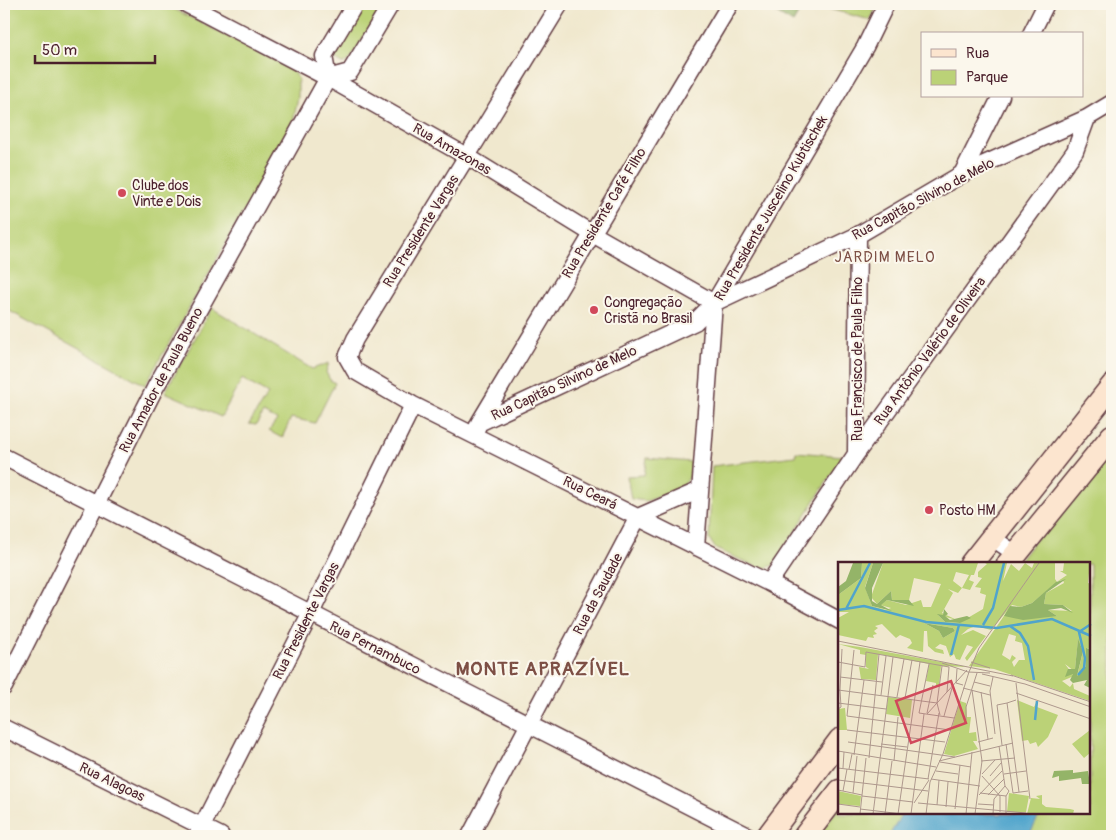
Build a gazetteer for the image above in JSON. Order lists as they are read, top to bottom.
{
  "streets": {
    "street": [
      "Rua Amazonas",
      "Rua Capitão Silvino de Melo",
      "Rua Presidente Juscelino Kubtischek",
      "Rua Presidente Café Filho",
      "Rua Presidente Vargas",
      "Rua Antônio Valério de Oliveira",
      "Rua Francisco de Paula Filho",
      "Rua Amador de Paula Bueno",
      "Rua Ceará",
      "Rua da Saudade",
      "Rua Pernambuco",
      "Rua Alagoas"
    ]
  },
  "crossings": [
    ["Rua Amazonas", "Rua Capitão Silvino de Melo"],
    ["Rua Amazonas", "Rua Presidente Juscelino Kubtischek"],
    ["Rua Amazonas", "Rua Presidente Café Filho"],
    ["Rua Amazonas", "Rua Presidente Vargas"],
    ["Rua Amazonas", "Rua Amador de Paula Bueno"],
    ["Rua Capitão Silvino de Melo", "Rua Presidente Juscelino Kubtischek"],
    ["Rua Capitão Silvino de Melo", "Rua Presidente Café Filho"],
    ["Rua Capitão Silvino de Melo", "Rua Antônio Valério de Oliveira"],
    ["Rua Capitão Silvino de Melo", "Rua Francisco de Paula Filho"],
    ["Rua Capitão Silvino de Melo", "Rua Ceará"],
    ["Rua Presidente Juscelino Kubtischek", "Rua Ceará"],
    ["Rua Presidente Café Filho", "Rua Ceará"],
    ["Rua Presidente Vargas", "Rua Ceará"],
    ["Rua Presidente Vargas", "Rua Pernambuco"],
    ["Rua Presidente Vargas", "Rua Alagoas"],
    ["Rua Antônio Valério de Oliveira", "Rua Francisco de Paula Filho"],
    ["Rua Antônio Valério de Oliveira", "Rua Ceará"],
    ["Rua Amador de Paula Bueno", "Rua Pernambuco"],
    ["Rua Ceará", "Rua da Saudade"],
    ["Rua da Saudade", "Rua Pernambuco"]
  ],
  "districts": ["JARDIM MELO", "MONTE APRAZÍVEL"],
  "places": ["Clube dos Vinte e Dois", "Congregação Cristã no Brasil", "Posto HM"],
  "legend": ["Rua", "Parque"],
  "scale_bar": "50 m"
}
